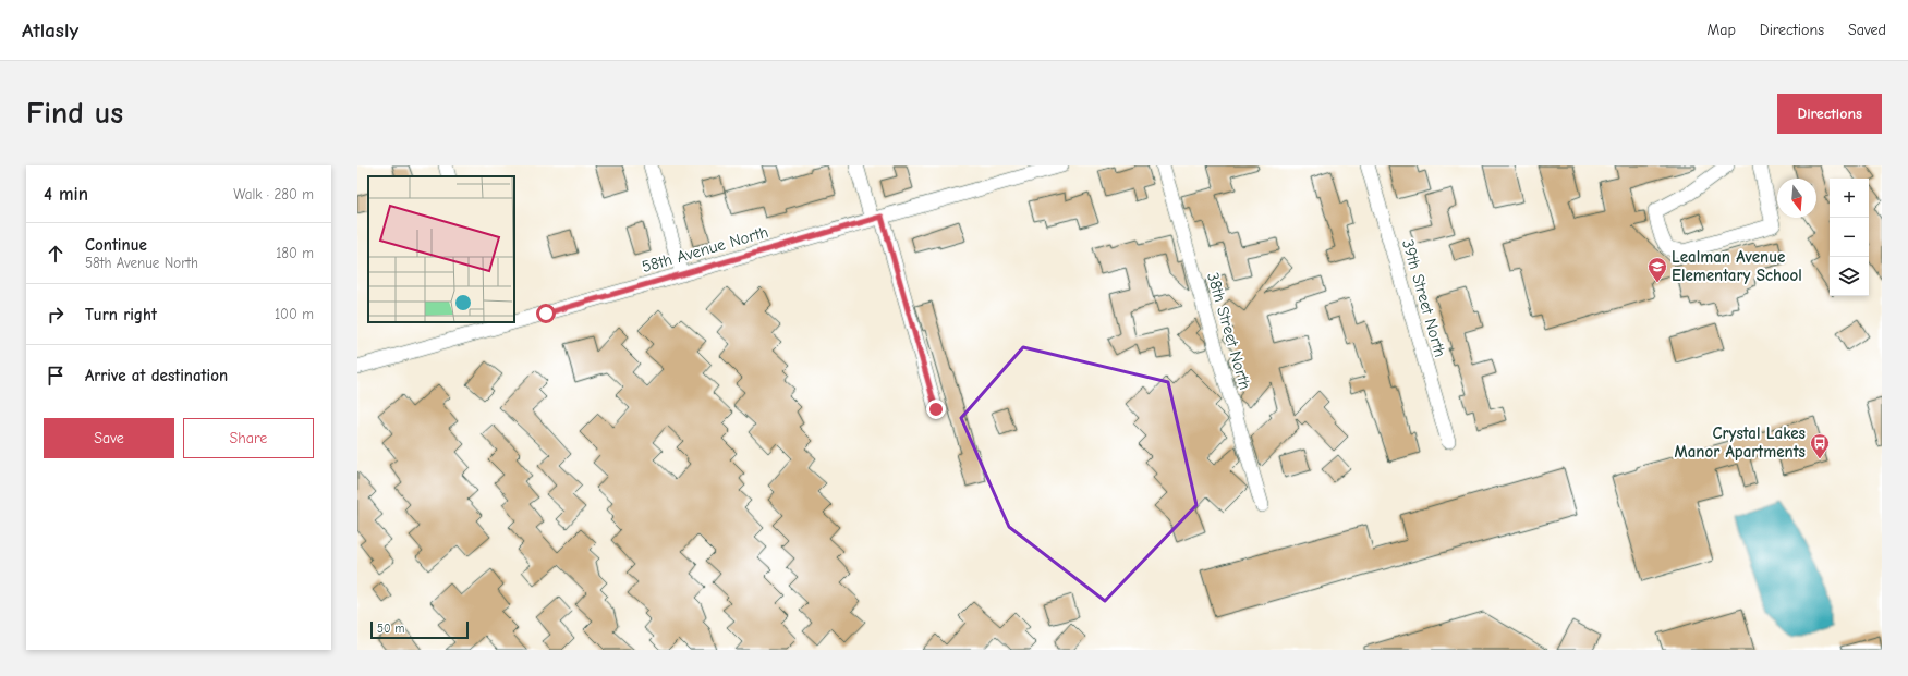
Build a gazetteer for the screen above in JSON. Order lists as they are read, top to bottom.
{
  "streets": {
    "street": ["58th Avenue North", "39th Street North", "38th Street North"]
  },
  "places": {
    "school or university": ["Lealman Avenue Elementary School"],
    "bus stop": ["Crystal Lakes Manor Apartments"]
  },
  "scale_bar": "50 m",
  "north": "bottom",
  "page": {
    "header": "Atlasly",
    "nav": ["Map", "Directions", "Saved"],
    "buttons": [
      "Directions",
      ["Save", "Share"]
    ],
    "title": "Find us",
    "heading": ["4 min", "Walk · 280 m"],
    "map_buttons": ["+", "−"],
    "list": [
      ["Continue", "58th Avenue North", "180 m"],
      ["Turn right", "100 m"],
      "Arrive at destination"
    ],
    "scale": "50 m"
  }
}
